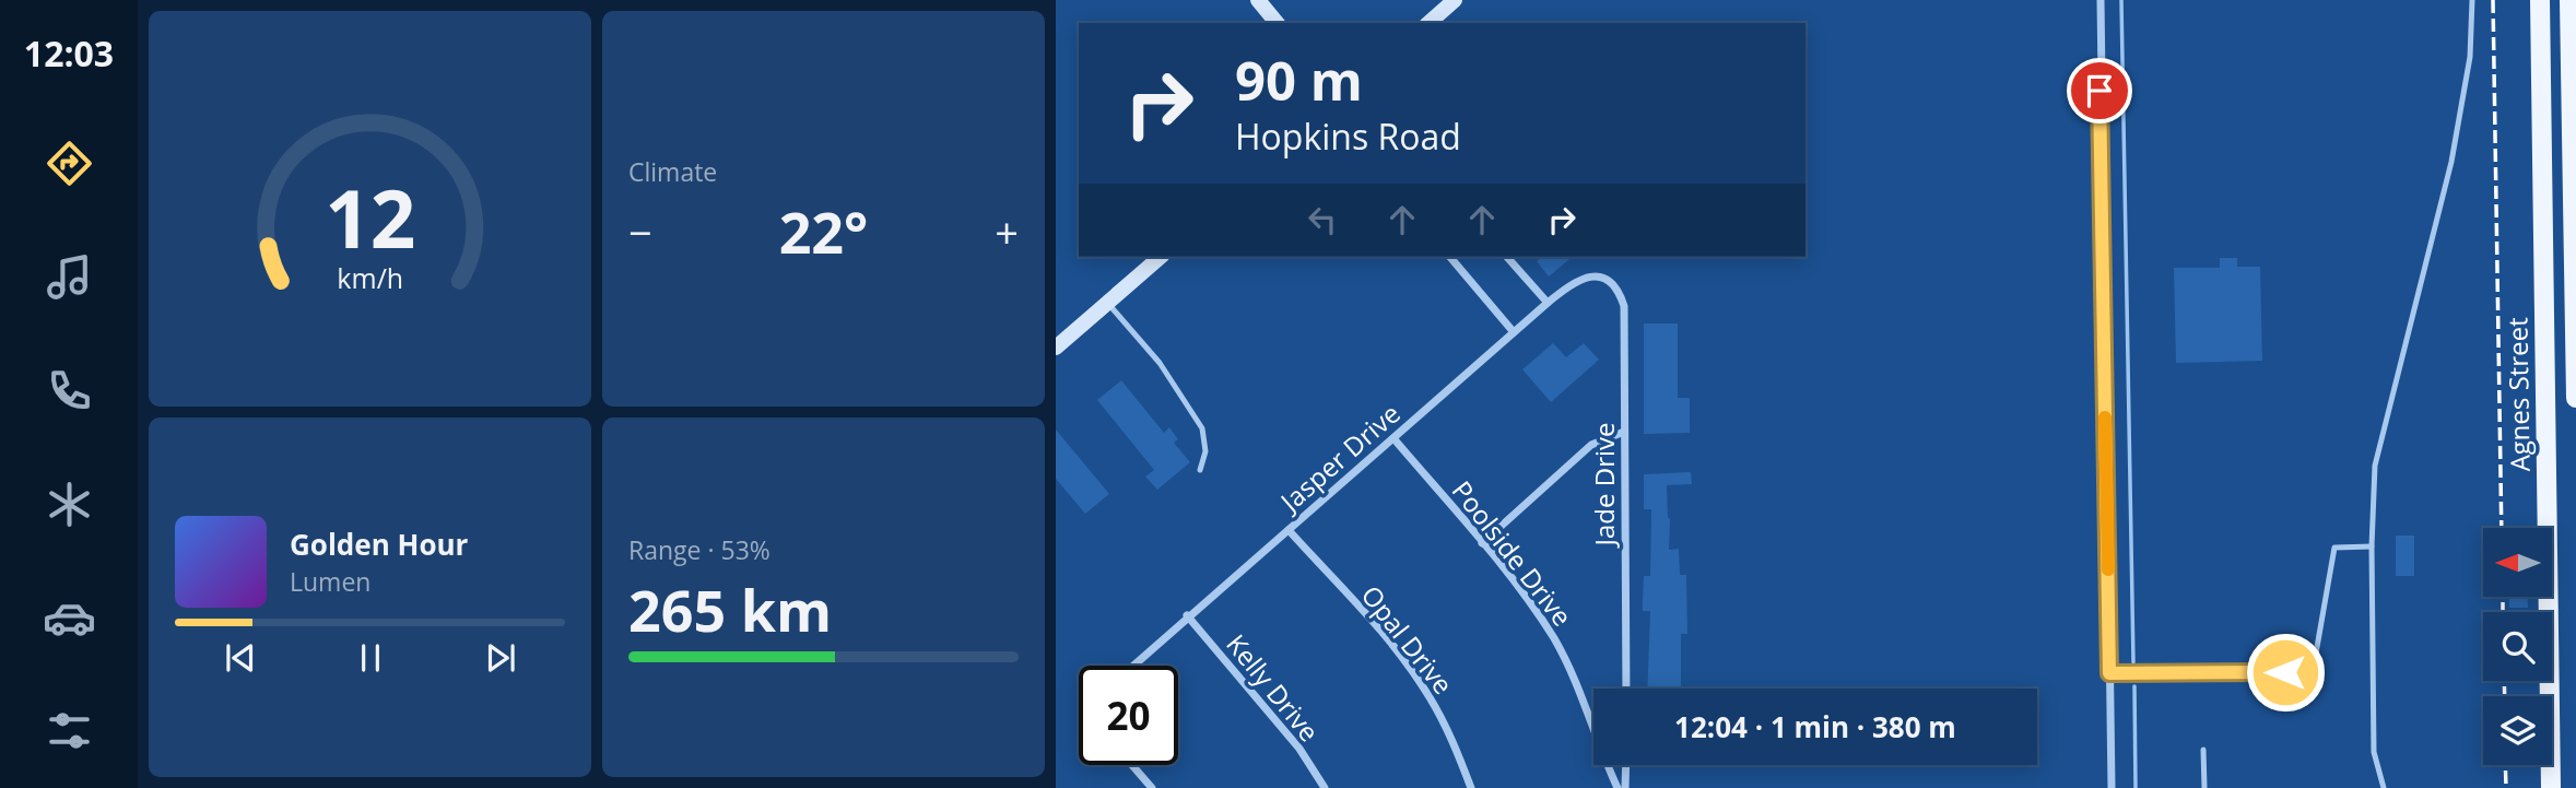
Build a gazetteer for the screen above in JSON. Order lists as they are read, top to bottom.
{
  "streets": {
    "main road": ["Agnes Street"],
    "street": [
      "Jasper Drive",
      "Jade Drive",
      "Poolside Drive",
      "Opal Drive",
      "Kelly Drive"
    ]
  },
  "crossings": [
    ["Jasper Drive", "Jade Drive"],
    ["Jasper Drive", "Poolside Drive"],
    ["Jasper Drive", "Opal Drive"],
    ["Jasper Drive", "Kelly Drive"]
  ],
  "north": "left",
  "page": {
    "tabs": "12:03",
    "tile": [
      "Climate",
      ["Range · 53%", "265 km"]
    ],
    "turn": ["90 m", "Hopkins Road"],
    "heat": ["−", "22°", "+"],
    "song": ["Golden Hour", "Lumen"],
    "limit": "20",
    "trip": "12:04 · 1 min · 380 m",
    "gauge": ["12", "km/h"]
  }
}
